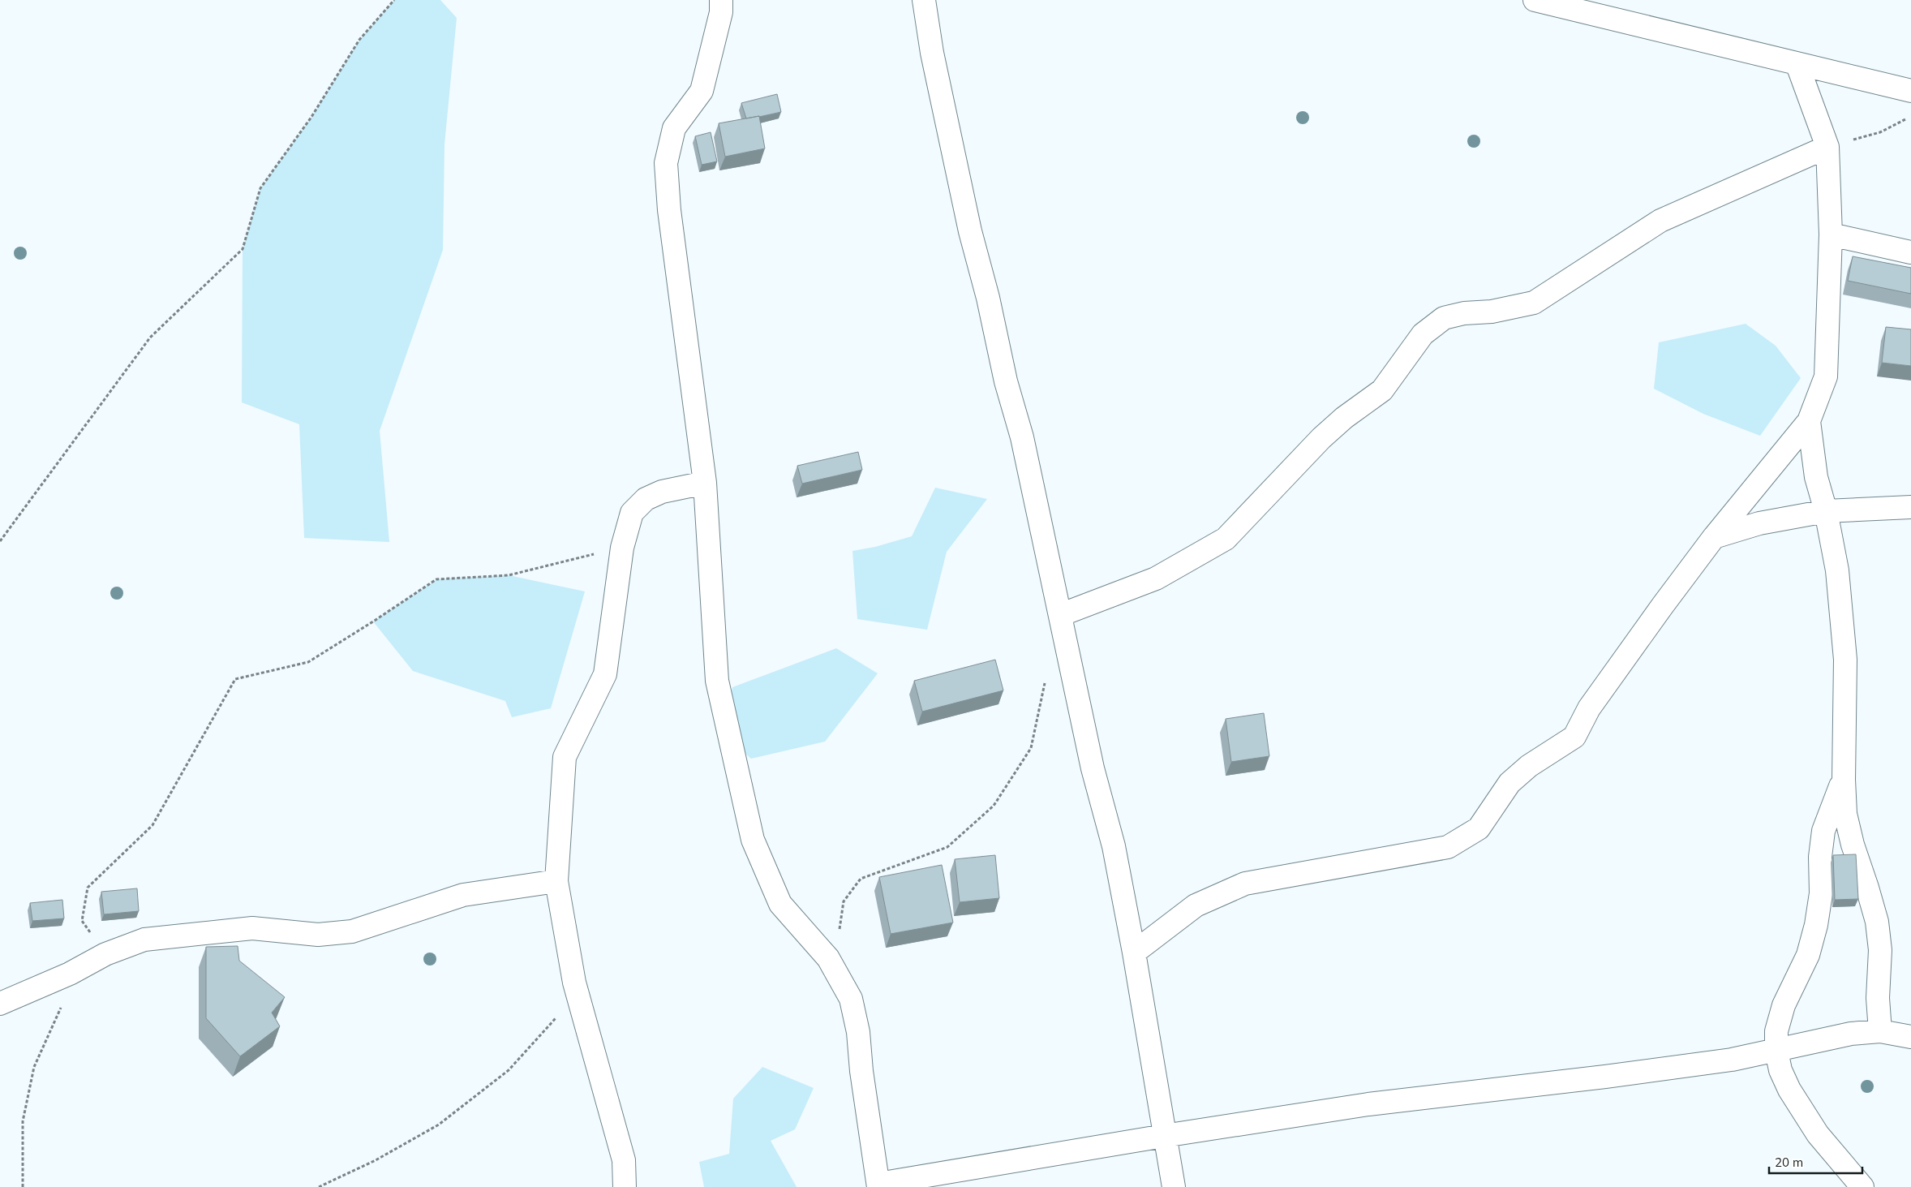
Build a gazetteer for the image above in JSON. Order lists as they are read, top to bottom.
{
  "scale_bar": "20 m"
}
